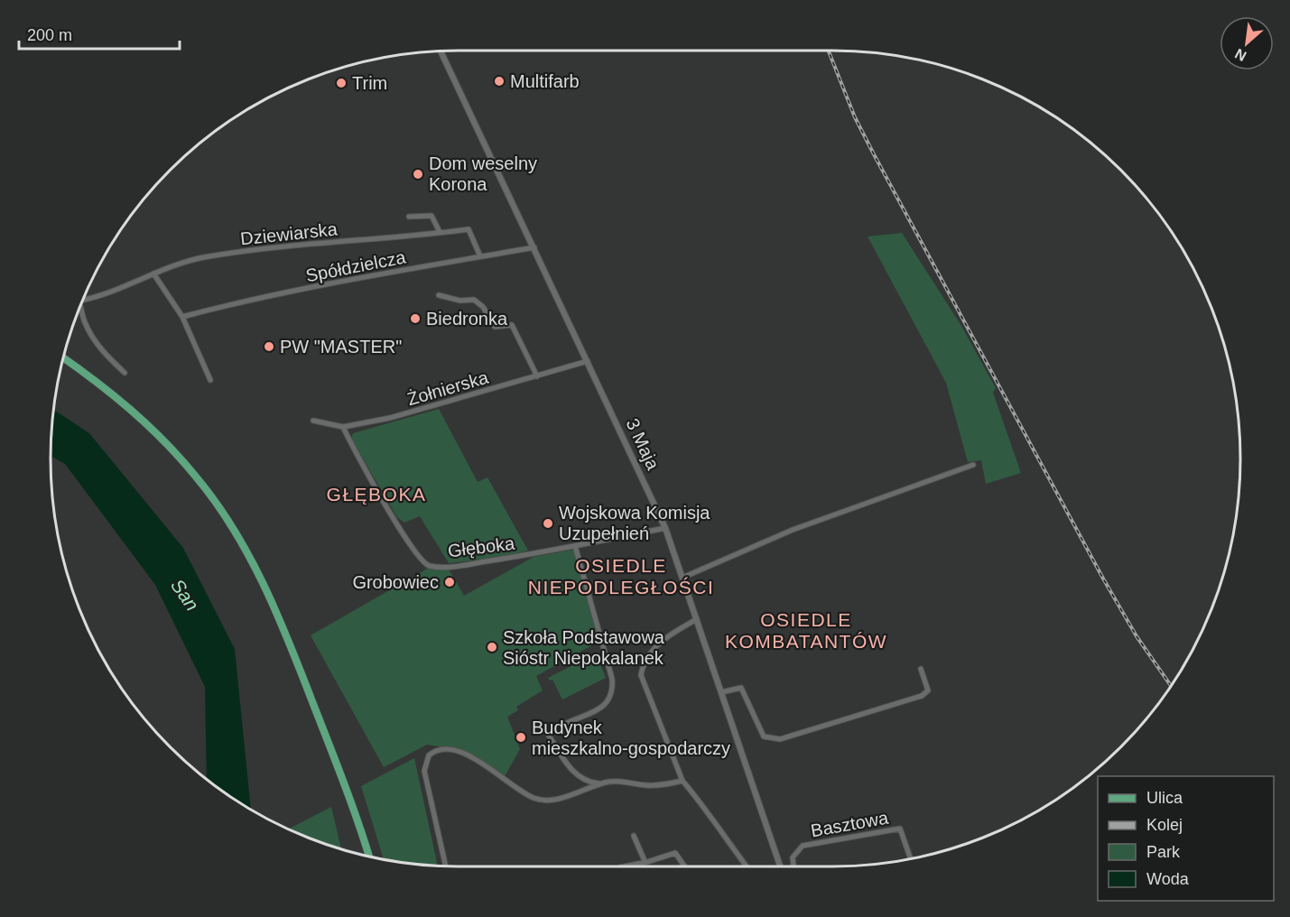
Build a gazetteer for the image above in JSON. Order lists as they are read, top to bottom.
{
  "streets": {
    "street": [
      "Dziewiarska",
      "Spółdzielcza",
      "Żołnierska",
      "3 Maja",
      "Głęboka",
      "Basztowa"
    ]
  },
  "crossings": [
    ["Dziewiarska", "Spółdzielcza"],
    ["Spółdzielcza", "3 Maja"],
    ["Żołnierska", "3 Maja"],
    ["Żołnierska", "Głęboka"],
    ["3 Maja", "Głęboka"]
  ],
  "districts": ["GŁĘBOKA", "OSIEDLE NIEPODLEGŁOŚCI", "OSIEDLE KOMBATANTÓW"],
  "water": ["San"],
  "places": [
    "Multifarb",
    "Trim",
    "Dom weselny Korona",
    "Biedronka",
    "PW \"MASTER\"",
    "Wojskowa Komisja Uzupełnień",
    "Grobowiec",
    "Szkoła Podstawowa Sióstr Niepokalanek",
    "Budynek mieszkalno-gospodarczy"
  ],
  "legend": [
    "Ulica",
    "Kolej",
    "Park",
    "Woda"
  ],
  "scale_bar": "200 m",
  "north": "bottom left"
}
